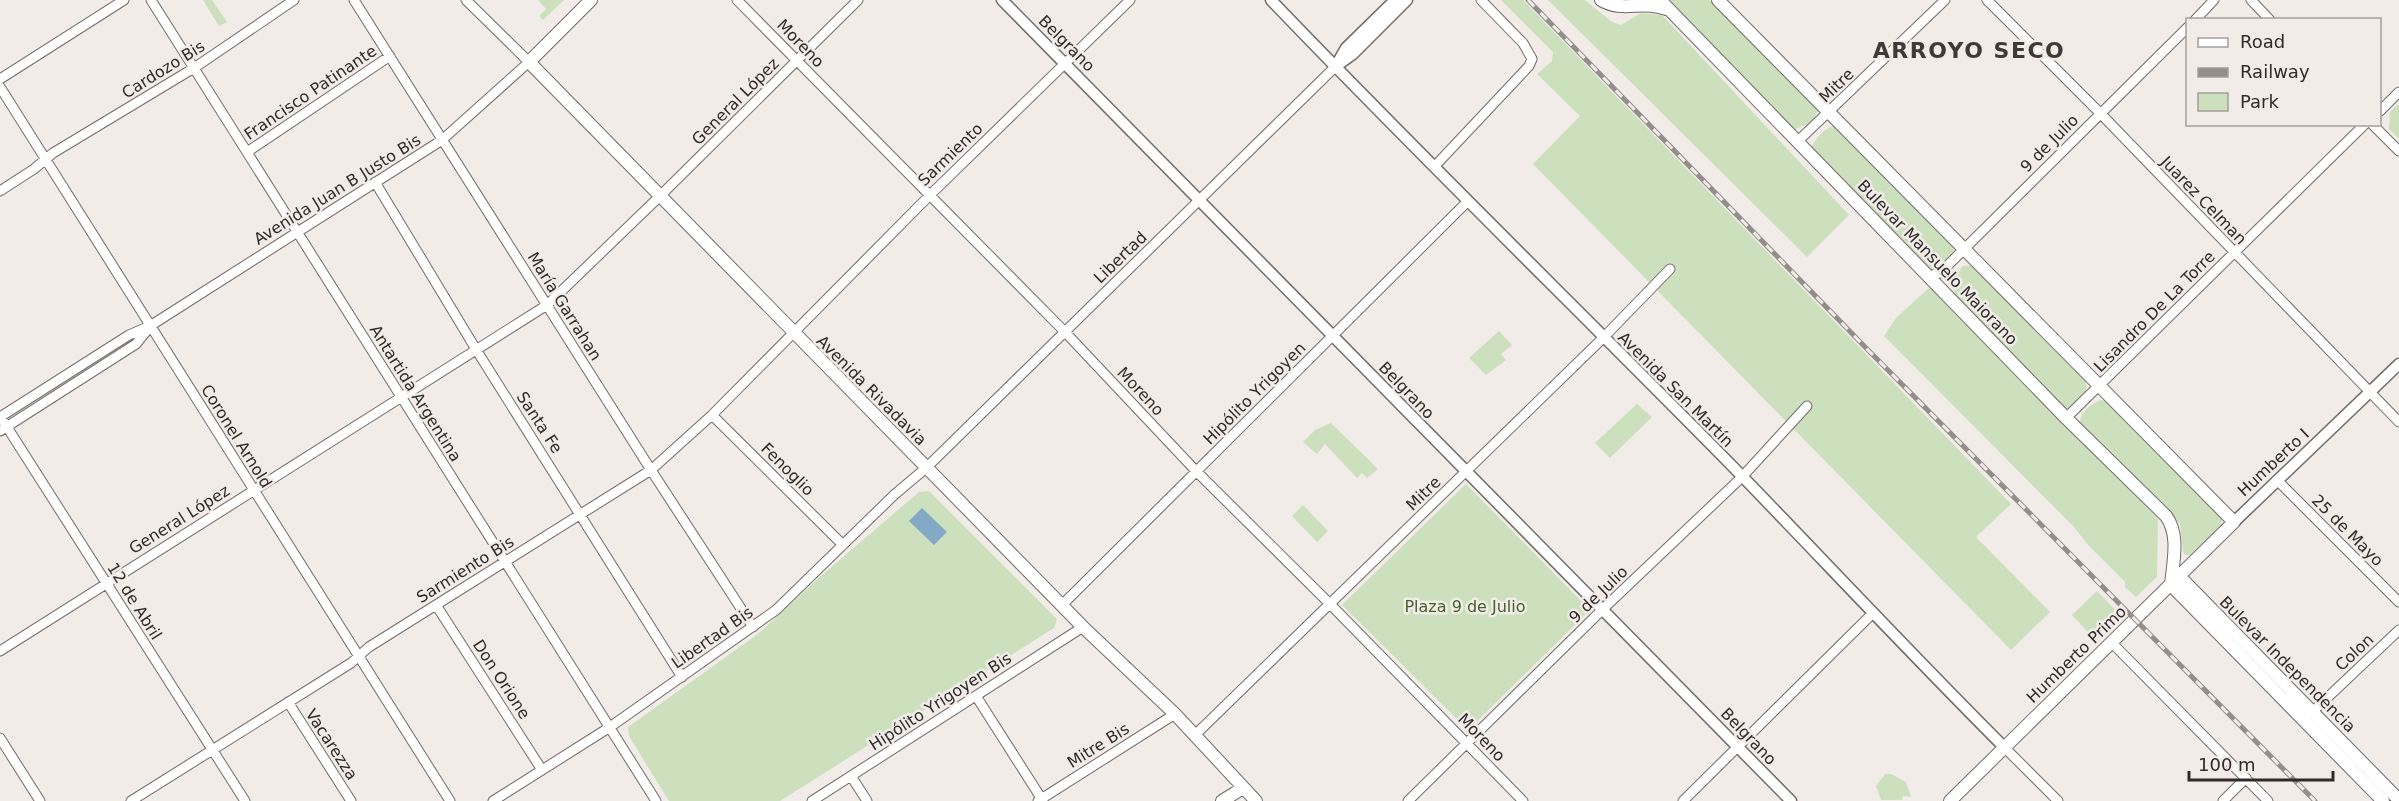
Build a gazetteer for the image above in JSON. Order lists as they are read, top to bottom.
{
  "streets": {
    "main road": [
      "Bulevar Mansuelo Maiorano",
      "Avenida Rivadavia",
      "Humberto I",
      "Humberto Primo",
      "Bulevar Independencia"
    ],
    "street": [
      "Moreno",
      "Belgrano",
      "Cardozo Bis",
      "Mitre",
      "Francisco Patinante",
      "General López",
      "9 de Julio",
      "Sarmiento",
      "Avenida Juan B Justo Bis",
      "Juarez Celman",
      "Libertad",
      "María Garrahan",
      "Lisandro De La Torre",
      "Avenida San Martín",
      "Antartida Argentina",
      "Hipólito Yrigoyen",
      "Santa Fe",
      "Coronel Arnold",
      "Fenoglio",
      "25 de Mayo",
      "Sarmiento Bis",
      "12 de Abril",
      "Libertad Bis",
      "Colon",
      "Don Orione",
      "Hipólito Yrigoyen Bis",
      "Vacarezza",
      "Mitre Bis"
    ]
  },
  "crossings": [
    ["Moreno", "Mitre"],
    ["Moreno", "General López"],
    ["Moreno", "9 de Julio"],
    ["Moreno", "Sarmiento"],
    ["Moreno", "Libertad"],
    ["Moreno", "Hipólito Yrigoyen"],
    ["Belgrano", "Mitre"],
    ["Belgrano", "9 de Julio"],
    ["Belgrano", "Sarmiento"],
    ["Belgrano", "Libertad"],
    ["Belgrano", "Hipólito Yrigoyen"],
    ["Cardozo Bis", "Antartida Argentina"],
    ["Cardozo Bis", "Coronel Arnold"],
    ["Mitre", "Bulevar Mansuelo Maiorano"],
    ["Mitre", "Avenida San Martín"],
    ["Mitre", "Avenida Rivadavia"],
    ["Francisco Patinante", "María Garrahan"],
    ["Francisco Patinante", "Antartida Argentina"],
    ["General López", "María Garrahan"],
    ["General López", "Avenida Rivadavia"],
    ["General López", "Antartida Argentina"],
    ["General López", "Santa Fe"],
    ["General López", "Coronel Arnold"],
    ["General López", "12 de Abril"],
    ["9 de Julio", "Juarez Celman"],
    ["9 de Julio", "Bulevar Mansuelo Maiorano"],
    ["9 de Julio", "Avenida San Martín"],
    ["Sarmiento", "Avenida Rivadavia"],
    ["Sarmiento", "Sarmiento Bis"],
    ["Avenida Juan B Justo Bis", "María Garrahan"],
    ["Avenida Juan B Justo Bis", "Avenida Rivadavia"],
    ["Avenida Juan B Justo Bis", "Antartida Argentina"],
    ["Avenida Juan B Justo Bis", "Santa Fe"],
    ["Avenida Juan B Justo Bis", "Coronel Arnold"],
    ["Juarez Celman", "Lisandro De La Torre"],
    ["Juarez Celman", "Humberto I"],
    ["Libertad", "Avenida San Martín"],
    ["Libertad", "Avenida Rivadavia"],
    ["Libertad", "Libertad Bis"],
    ["Bulevar Mansuelo Maiorano", "Lisandro De La Torre"],
    ["Bulevar Mansuelo Maiorano", "Humberto I"],
    ["Bulevar Mansuelo Maiorano", "Humberto Primo"],
    ["Bulevar Mansuelo Maiorano", "Bulevar Independencia"],
    ["María Garrahan", "Sarmiento Bis"],
    ["María Garrahan", "Libertad Bis"],
    ["Avenida San Martín", "Hipólito Yrigoyen"],
    ["Avenida San Martín", "Humberto Primo"],
    ["Avenida Rivadavia", "Hipólito Yrigoyen"],
    ["Avenida Rivadavia", "Sarmiento Bis"],
    ["Avenida Rivadavia", "Libertad Bis"],
    ["Avenida Rivadavia", "Hipólito Yrigoyen Bis"],
    ["Avenida Rivadavia", "Mitre Bis"],
    ["Antartida Argentina", "Sarmiento Bis"],
    ["Antartida Argentina", "Libertad Bis"],
    ["Santa Fe", "Sarmiento Bis"],
    ["Santa Fe", "Libertad Bis"],
    ["Coronel Arnold", "Sarmiento Bis"],
    ["Humberto I", "25 de Mayo"],
    ["Humberto I", "Humberto Primo"],
    ["Humberto I", "Bulevar Independencia"],
    ["Fenoglio", "Sarmiento Bis"],
    ["Fenoglio", "Libertad Bis"],
    ["Sarmiento Bis", "12 de Abril"],
    ["Sarmiento Bis", "Don Orione"],
    ["Sarmiento Bis", "Vacarezza"],
    ["Libertad Bis", "Don Orione"],
    ["Colon", "Bulevar Independencia"],
    ["Humberto Primo", "Bulevar Independencia"]
  ],
  "districts": ["ARROYO SECO"],
  "parks": ["Plaza 9 de Julio"],
  "legend": ["Road", "Railway", "Park"],
  "scale_bar": "100 m"
}
